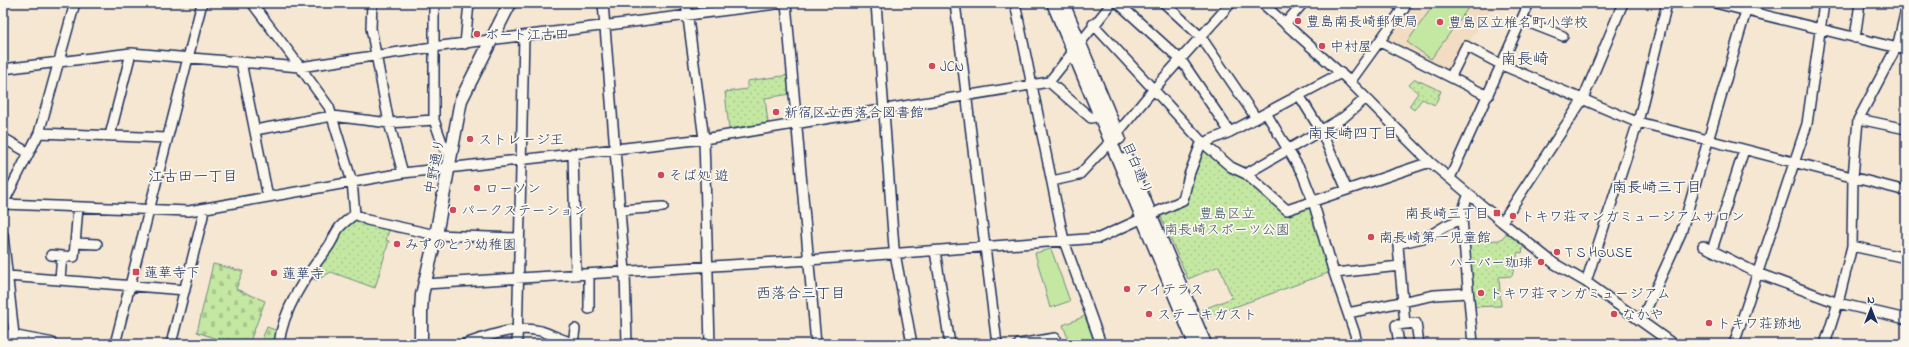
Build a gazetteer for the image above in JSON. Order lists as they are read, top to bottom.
{
  "streets": {
    "main road": ["中野通り", "目白通り"]
  },
  "districts": [
    "南長崎",
    "南長崎四丁目",
    "江古田一丁目",
    "南長崎三丁目",
    "西落合三丁目"
  ],
  "parks": ["豊島区立 南長崎スポーツ公園"],
  "places": {
    "other": [
      "豊島南長崎郵便局",
      "豊島区立椎名町小学校",
      "ポート江古田",
      "中村屋",
      "JCN",
      "新宿区立西落合図書館",
      "ストレージ王",
      "そば処 遊",
      "ローソン",
      "パークステーション",
      "トキワ荘マンガミュージアムサロン",
      "南長崎第一児童館",
      "みずのとう幼稚園",
      "T S HOUSE",
      "ハーバー珈琲",
      "蓮華寺",
      "アイテラス",
      "トキワ荘マンガミュージアム",
      "ステーキガスト",
      "なかや",
      "トキワ荘跡地"
    ],
    "transit": ["南長崎三丁目", "蓮華寺下"]
  },
  "north": "top"
}
